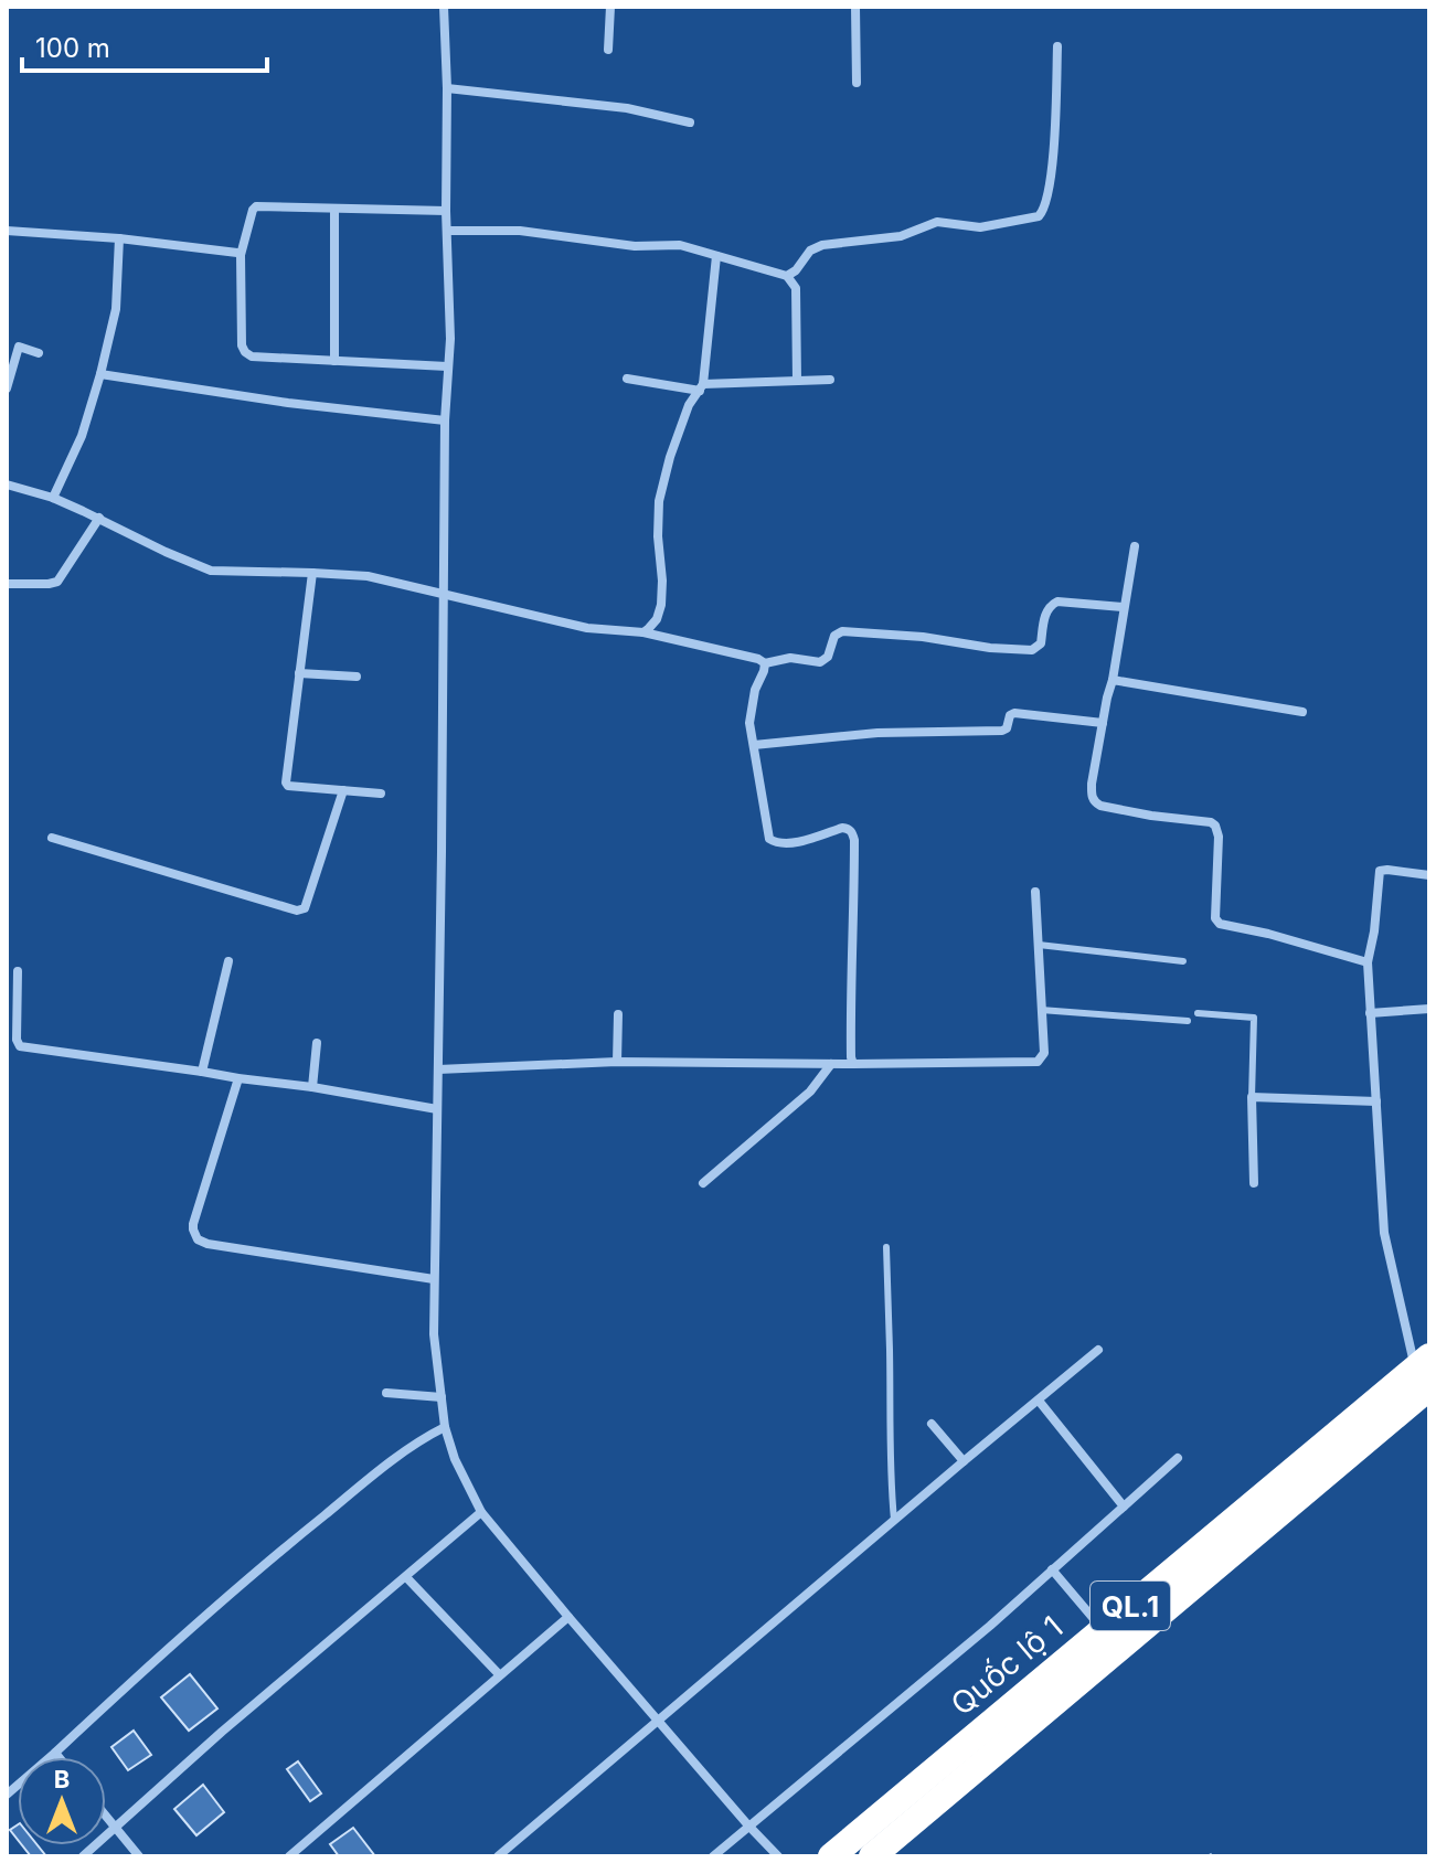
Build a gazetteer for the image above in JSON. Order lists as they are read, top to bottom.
{
  "streets": {
    "highway": ["QL.1", "Quốc lộ 1"]
  },
  "scale_bar": "100 m",
  "north": "top"
}
